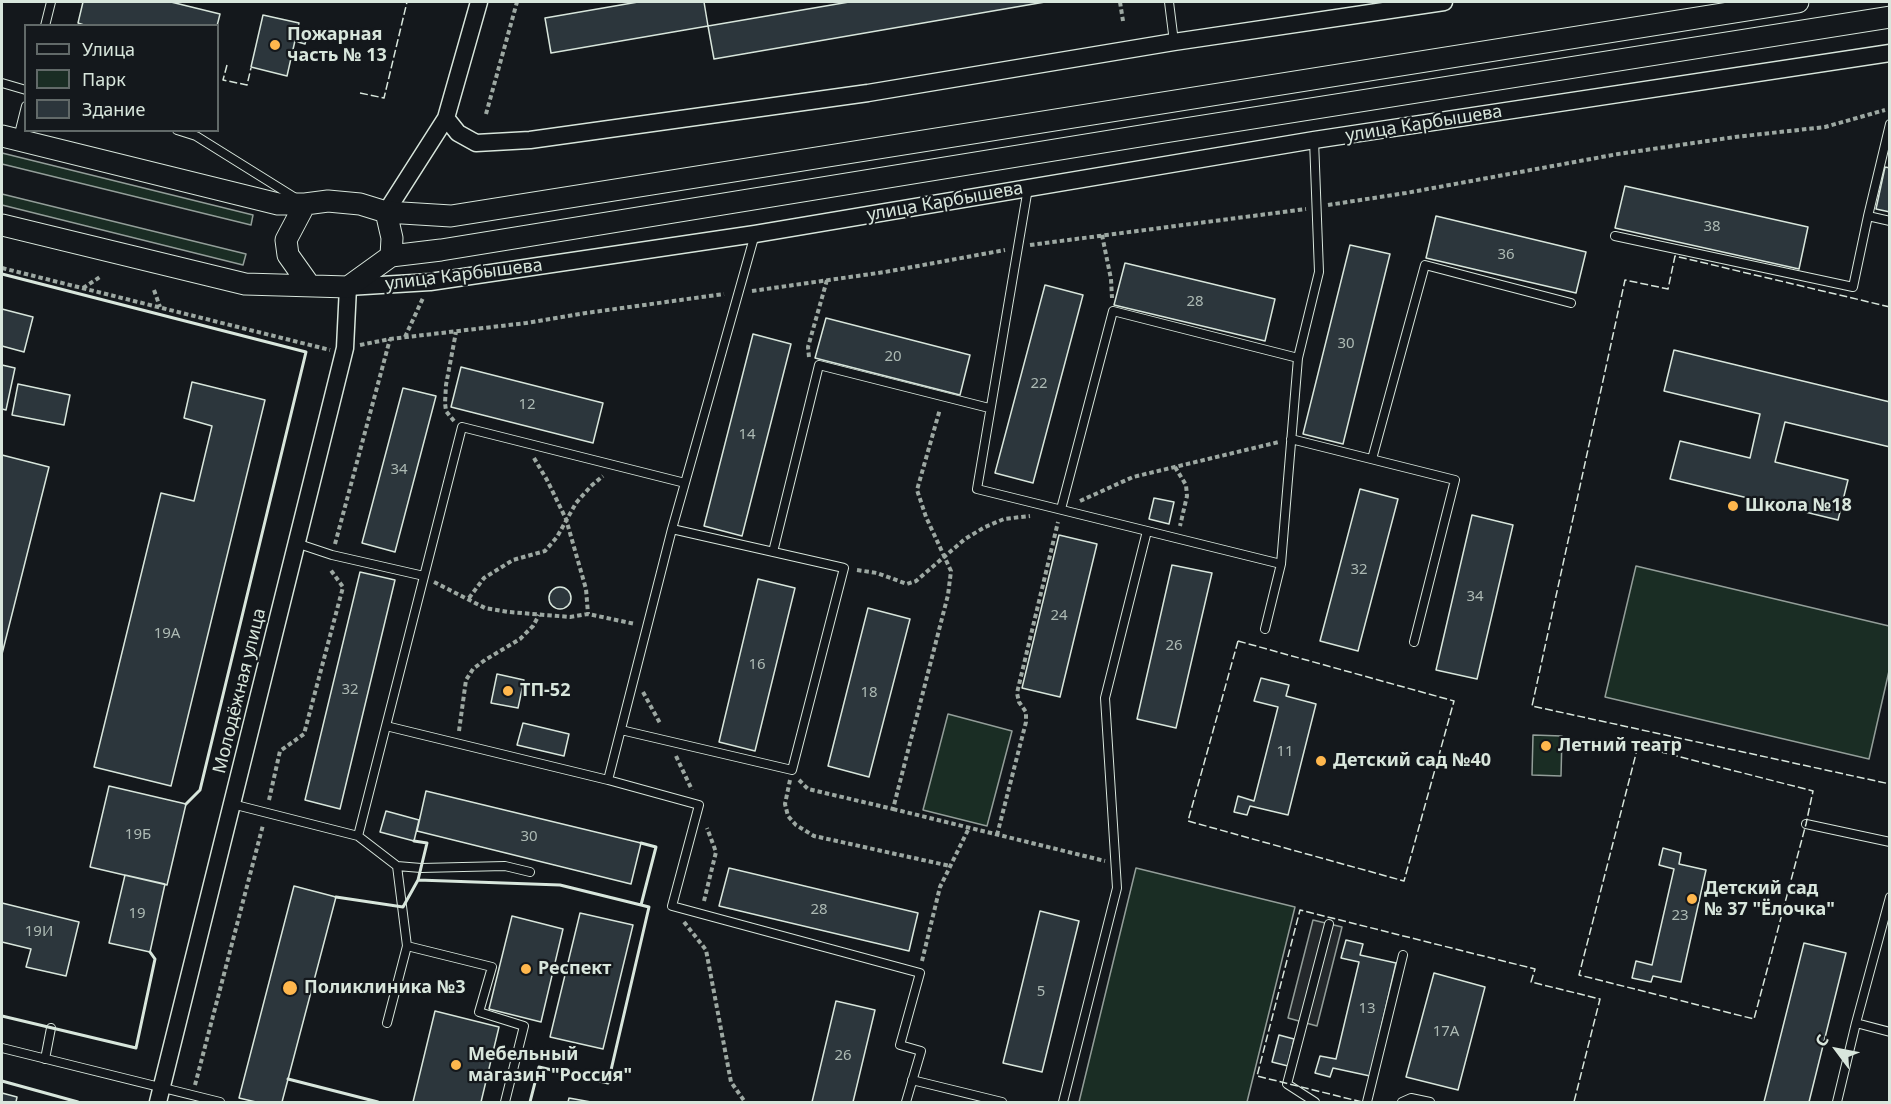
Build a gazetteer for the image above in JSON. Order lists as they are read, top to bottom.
{
  "streets": {
    "street": ["улица Карбышева", "Молодёжная улица"]
  },
  "crossings": [
    ["улица Карбышева", "Молодёжная улица"]
  ],
  "places": [
    "Пожарная часть № 13",
    "Школа №18",
    "ТП-52",
    "Летний театр",
    "Детский сад №40",
    "Детский сад № 37 \"Ёлочка\"",
    "Респект",
    "Поликлиника №3",
    "Мебельный магазин \"Россия\""
  ],
  "house_numbers": [
    "38",
    "36",
    "28",
    "30",
    "20",
    "22",
    "12",
    "14",
    "34",
    "32",
    "34",
    "24",
    "19А",
    "26",
    "16",
    "32",
    "18",
    "11",
    "19Б",
    "30",
    "28",
    "19",
    "23",
    "19И",
    "5",
    "13",
    "17А",
    "26"
  ],
  "legend": ["Улица", "Парк", "Здание"],
  "north": "top left"
}
